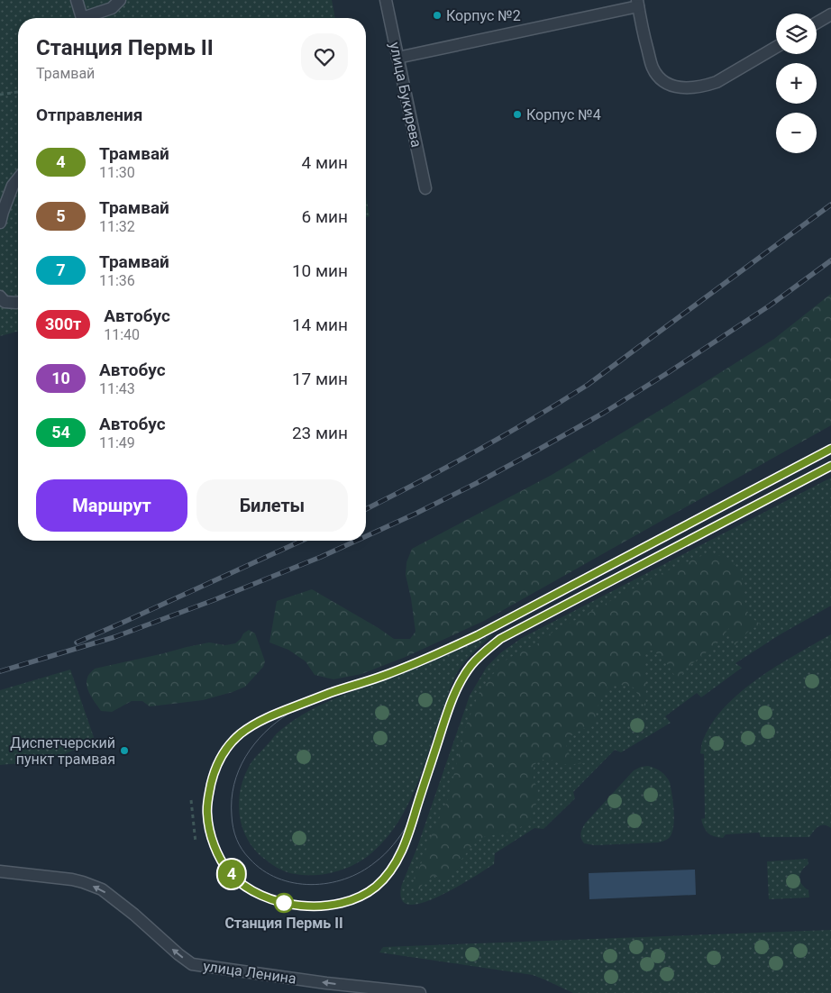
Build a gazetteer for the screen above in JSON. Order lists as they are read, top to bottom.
{
  "streets": {
    "lane": ["улица Букирева", "улица Ленина"]
  },
  "one_way": ["улица Ленина"],
  "places": [
    "Корпус №2",
    "Корпус №4",
    "Диспетчерский пункт трамвая",
    "Станция Пермь II"
  ],
  "lines": ["tram line 4"],
  "page": {
    "on_map": "4",
    "map_buttons": ["+", "−"],
    "heading": [
      ["Станция Пермь II", "Трамвай"],
      "Отправления"
    ],
    "list": [
      {
        "mark": "4",
        "name": "Трамвай",
        "note": "11:30",
        "value": "4 мин"
      },
      {
        "mark": "5",
        "name": "Трамвай",
        "note": "11:32",
        "value": "6 мин"
      },
      {
        "mark": "7",
        "name": "Трамвай",
        "note": "11:36",
        "value": "10 мин"
      },
      {
        "mark": "300т",
        "name": "Автобус",
        "note": "11:40",
        "value": "14 мин"
      },
      {
        "mark": "10",
        "name": "Автобус",
        "note": "11:43",
        "value": "17 мин"
      },
      {
        "mark": "54",
        "name": "Автобус",
        "note": "11:49",
        "value": "23 мин"
      }
    ],
    "buttons": ["Маршрут", "Билеты"]
  }
}
